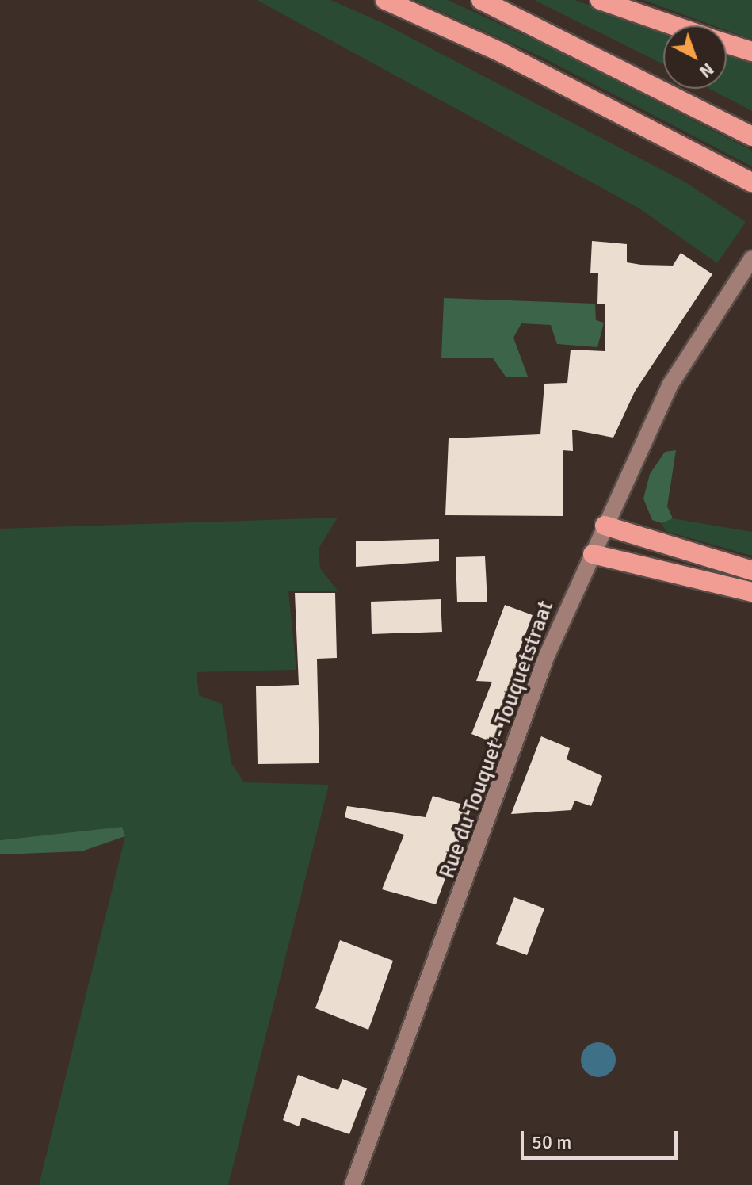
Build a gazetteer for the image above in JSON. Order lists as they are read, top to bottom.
{
  "streets": {
    "main road": ["Rue du Touquet - Touquetstraat"]
  },
  "scale_bar": "50 m",
  "north": "bottom right"
}
